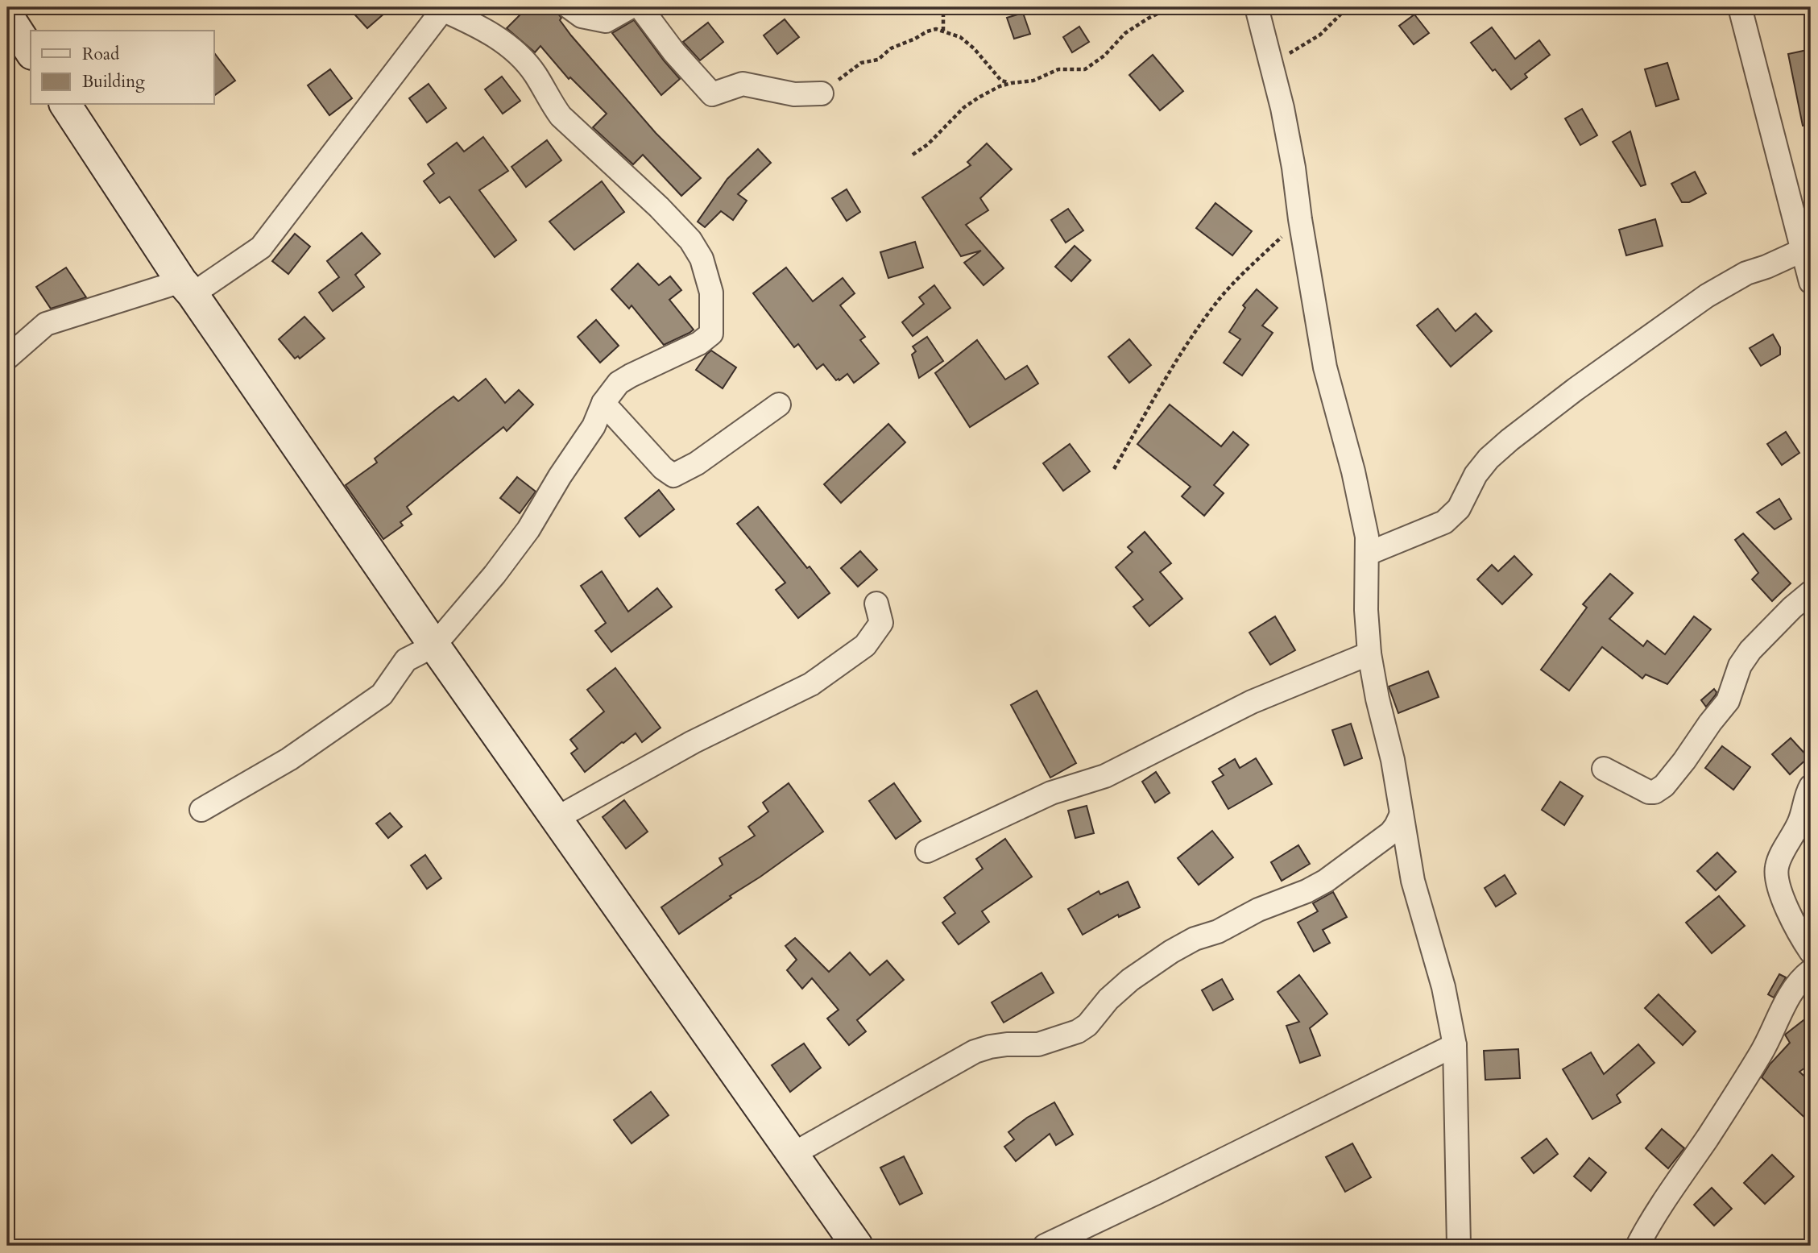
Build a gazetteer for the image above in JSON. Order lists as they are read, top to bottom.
{
  "legend": ["Road", "Building"]
}
